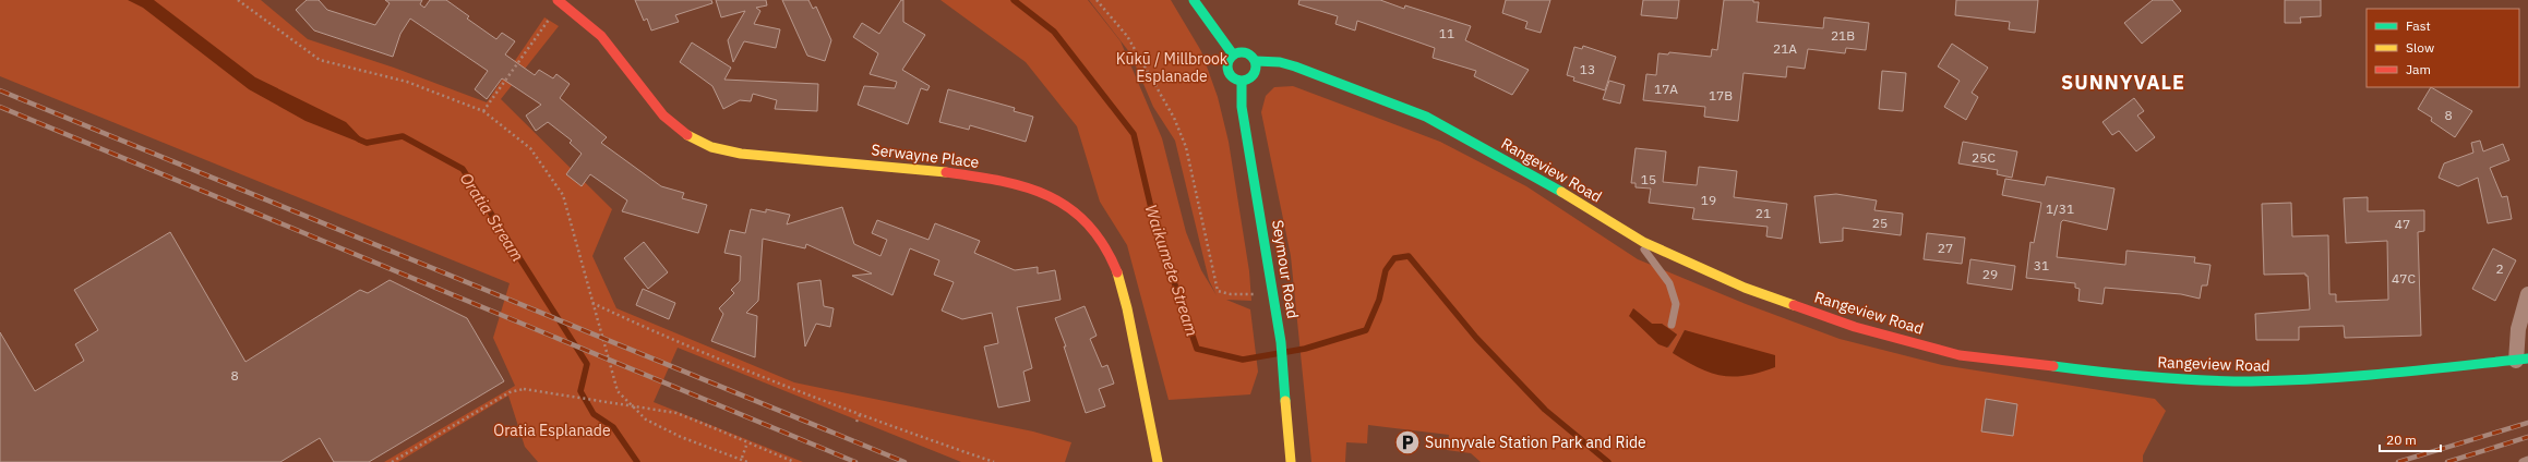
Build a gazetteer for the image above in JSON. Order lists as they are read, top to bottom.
{
  "streets": {
    "street": ["Serwayne Place", "Rangeview Road", "Seymour Road"]
  },
  "crossings": [
    ["Rangeview Road", "Seymour Road"]
  ],
  "districts": ["SUNNYVALE"],
  "water": ["Oratia Stream", "Waikumete Stream"],
  "parks": ["Kūkū / Millbrook Esplanade", "Oratia Esplanade"],
  "places": {
    "parking": ["Sunnyvale Station Park and Ride"]
  },
  "house_numbers": [
    "11",
    "21B",
    "21A",
    "13",
    "17A",
    "17B",
    "8",
    "25C",
    "15",
    "19",
    "1/31",
    "21",
    "25",
    "47",
    "27",
    "31",
    "2",
    "29",
    "47C",
    "8"
  ],
  "legend": ["Fast", "Slow", "Jam"],
  "scale_bar": "20 m"
}
